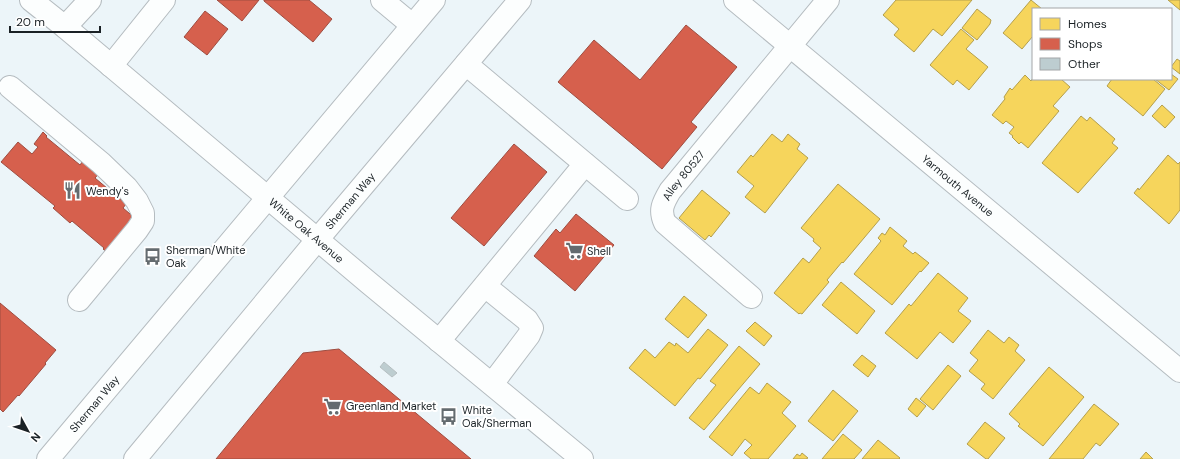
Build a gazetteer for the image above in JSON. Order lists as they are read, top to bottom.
{
  "streets": {
    "main road": [
      "Alley 80527",
      "Yarmouth Avenue",
      "Sherman Way",
      "White Oak Avenue"
    ]
  },
  "crossings": [
    ["Alley 80527", "Yarmouth Avenue"],
    ["Sherman Way", "White Oak Avenue"]
  ],
  "places": {
    "restaurant": ["Wendy's"],
    "supermarket": ["Shell", "Greenland Market"],
    "bus stop": ["Sherman/White Oak", "White Oak/Sherman"]
  },
  "legend": ["Homes", "Shops", "Other"],
  "scale_bar": "20 m",
  "north": "bottom right"
}
